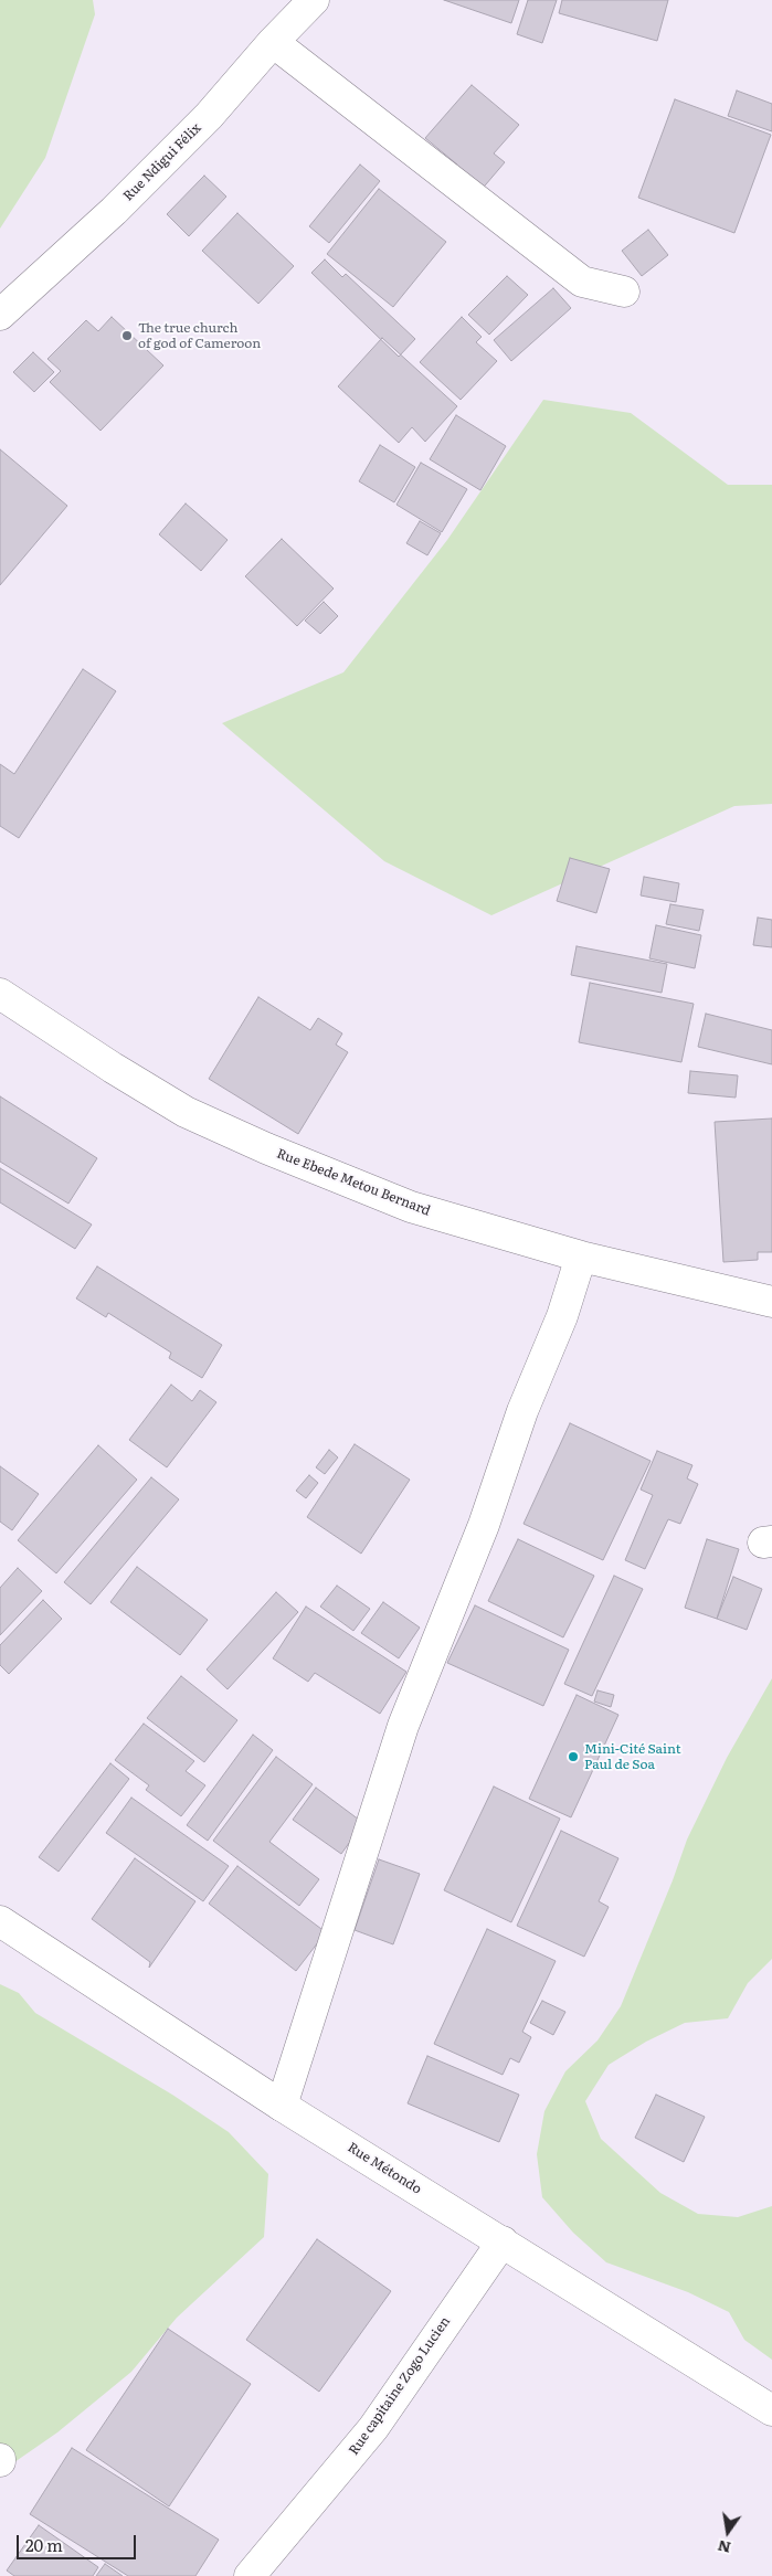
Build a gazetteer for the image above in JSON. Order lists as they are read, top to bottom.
{
  "streets": {
    "street": [
      "Rue Ndigui Félix",
      "Rue Ebede Metou Bernard",
      "Rue Métondo",
      "Rue capitaine Zogo Lucien"
    ]
  },
  "crossings": [
    ["Rue Métondo", "Rue capitaine Zogo Lucien"]
  ],
  "places": ["The true church of god of Cameroon", "Mini-Cité Saint Paul de Soa"],
  "scale_bar": "20 m",
  "north": "bottom"
}
